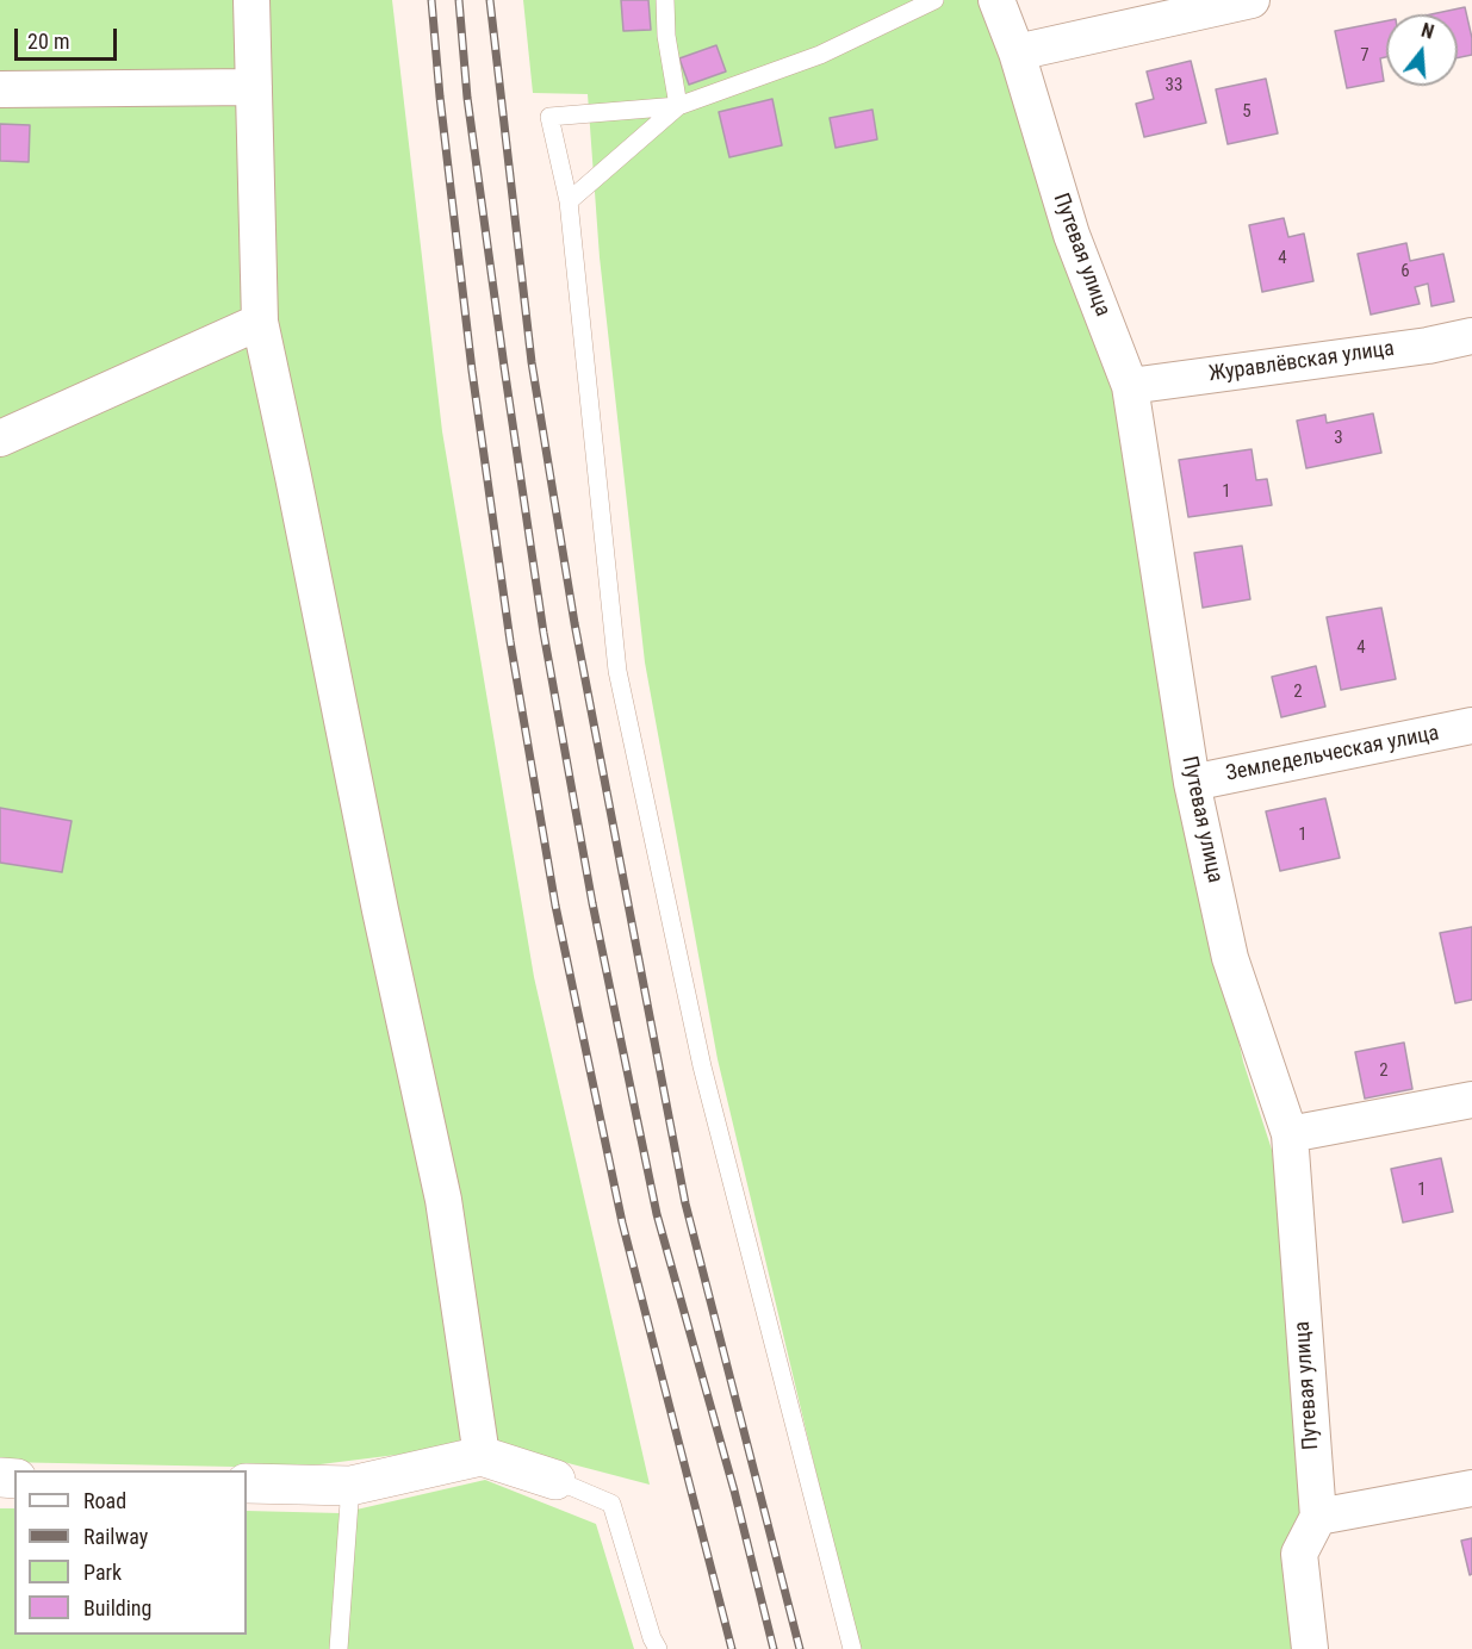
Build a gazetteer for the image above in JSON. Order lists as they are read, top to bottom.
{
  "streets": {
    "street": ["Путевая улица", "Журавлёвская улица", "Земледельческая улица"]
  },
  "crossings": [
    ["Путевая улица", "Журавлёвская улица"],
    ["Путевая улица", "Земледельческая улица"]
  ],
  "house_numbers": [
    "7",
    "33",
    "5",
    "4",
    "6",
    "3",
    "1",
    "4",
    "2",
    "1",
    "2",
    "1"
  ],
  "legend": [
    "Road",
    "Railway",
    "Park",
    "Building"
  ],
  "scale_bar": "20 m",
  "north": "top"
}
